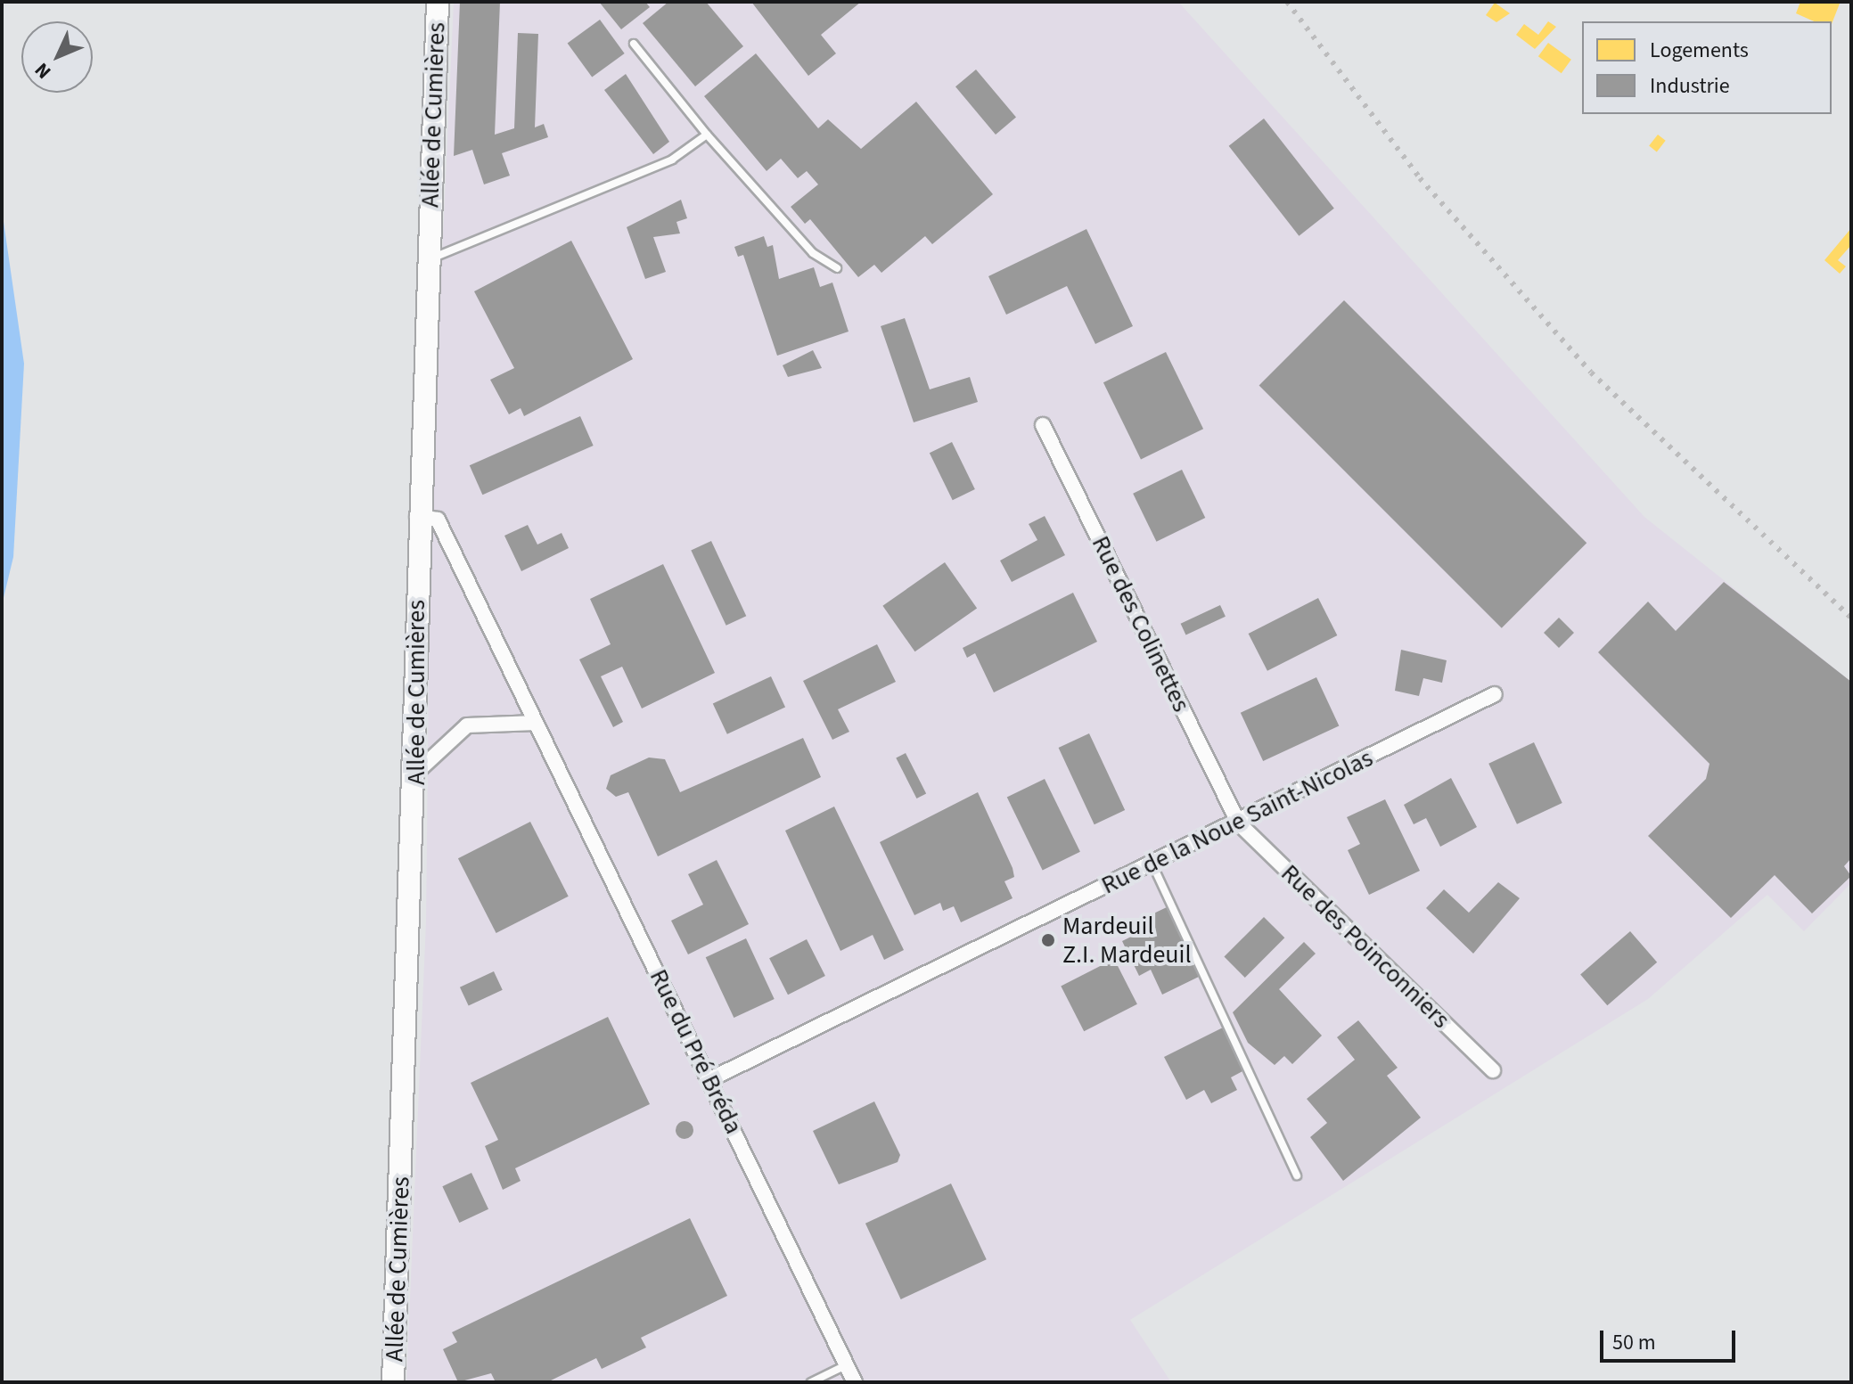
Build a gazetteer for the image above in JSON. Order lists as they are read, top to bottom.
{
  "streets": {
    "main road": ["Allée de Cumières"],
    "street": [
      "Rue des Colinettes",
      "Rue de la Noue Saint-Nicolas",
      "Rue des Poinconniers",
      "Rue du Pré Bréda"
    ]
  },
  "crossings": [
    ["Allée de Cumières", "Rue du Pré Bréda"],
    ["Rue des Colinettes", "Rue de la Noue Saint-Nicolas"],
    ["Rue des Colinettes", "Rue des Poinconniers"],
    ["Rue de la Noue Saint-Nicolas", "Rue des Poinconniers"],
    ["Rue de la Noue Saint-Nicolas", "Rue du Pré Bréda"]
  ],
  "places": ["Mardeuil Z.I. Mardeuil"],
  "legend": ["Logements", "Industrie"],
  "scale_bar": "50 m",
  "north": "bottom left"
}
